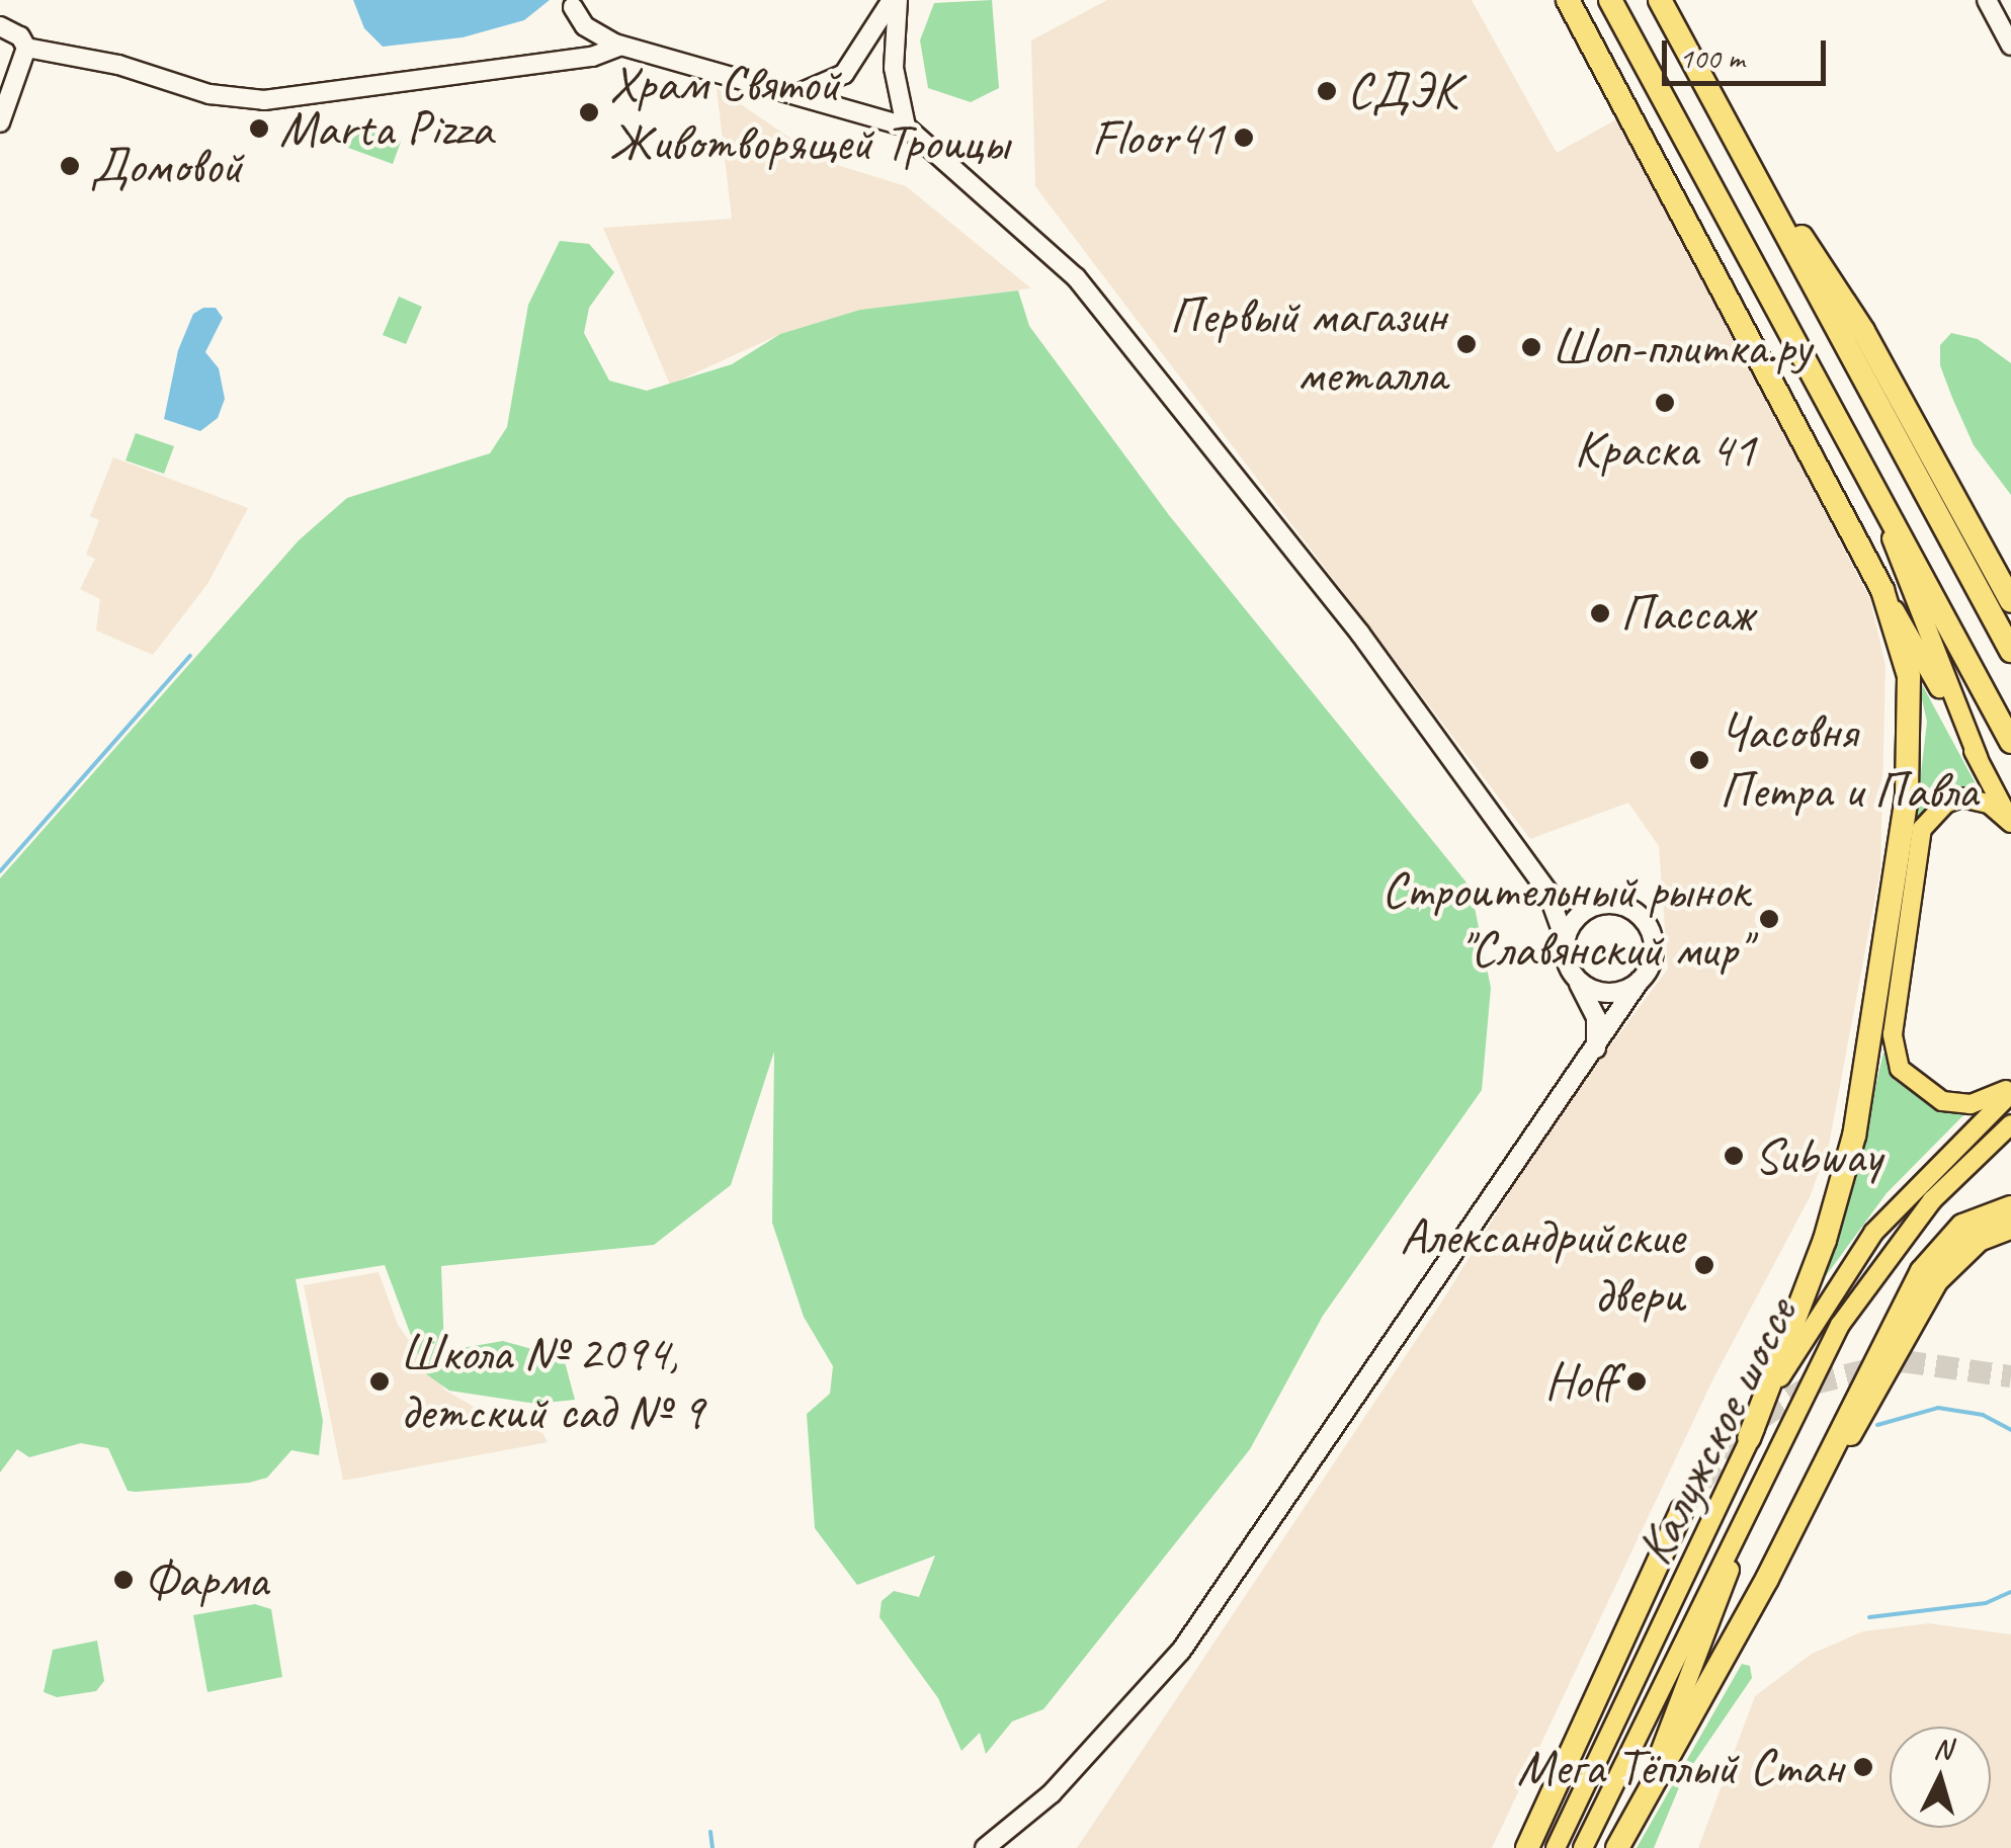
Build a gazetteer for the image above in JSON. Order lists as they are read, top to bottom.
{
  "streets": {
    "main road": ["Калужское шоссе"]
  },
  "places": [
    "СДЭК",
    "Храм Святой Животворящей Троицы",
    "Marta Pizza",
    "Floor41",
    "Домовой",
    "Первый магазин металла",
    "Шоп-плитка.ру",
    "Краска 41",
    "Пассаж",
    "Часовня Петра и Павла",
    "Строительный рынок \"Славянский мир\"",
    "Subway",
    "Александрийские двери",
    "Школа № 2094, детский сад № 9",
    "Hoff",
    "Фарма",
    "Мега Тёплый Cтан"
  ],
  "scale_bar": "100 m",
  "north": "top"
}
